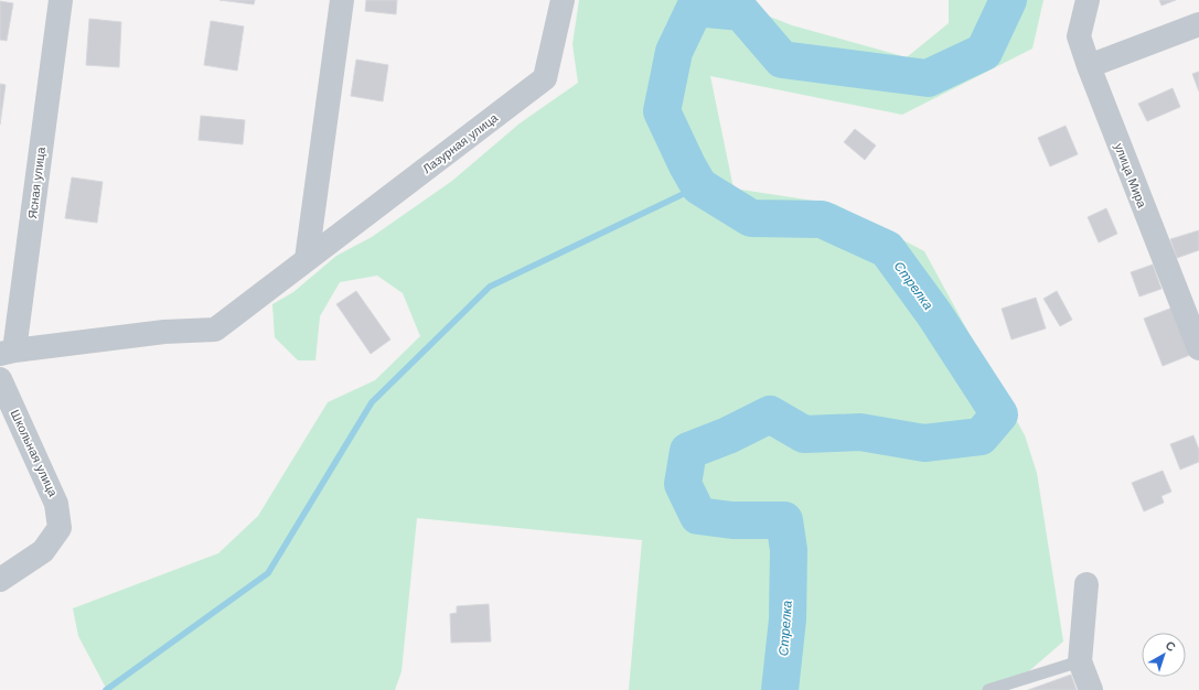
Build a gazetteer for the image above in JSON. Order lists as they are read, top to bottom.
{
  "streets": {
    "street": [
      "Лазурная улица",
      "улица Мира",
      "Ясная улица",
      "Школьная улица"
    ]
  },
  "crossings": [
    ["Лазурная улица", "Ясная улица"]
  ],
  "water": ["Стрелка"],
  "north": "top right"
}
